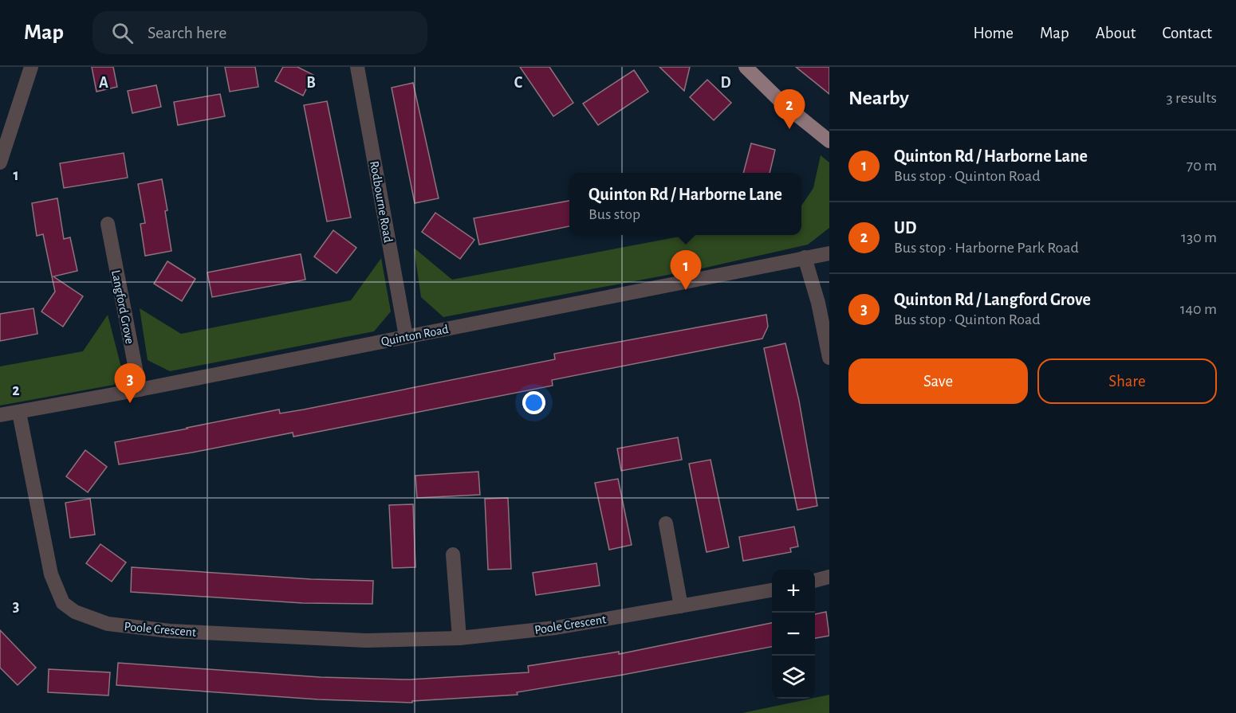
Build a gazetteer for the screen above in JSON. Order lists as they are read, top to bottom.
{
  "streets": {
    "street": [
      "Rodbourne Road",
      "Langford Grove",
      "Quinton Road",
      "Poole Crescent"
    ]
  },
  "crossings": [
    ["Rodbourne Road", "Quinton Road"],
    ["Langford Grove", "Quinton Road"],
    ["Quinton Road", "Poole Crescent"]
  ],
  "page": {
    "header": "Map",
    "search": "Search here",
    "nav": [
      "Home",
      "Map",
      "About",
      "Contact"
    ],
    "heading": ["Nearby", "3 results"],
    "pins": ["2", "1", "3"],
    "list": [
      {
        "mark": "1",
        "name": "Quinton Rd / Harborne Lane",
        "note": "Bus stop · Quinton Road",
        "value": "70 m"
      },
      {
        "mark": "2",
        "name": "UD",
        "note": "Bus stop · Harborne Park Road",
        "value": "130 m"
      },
      {
        "mark": "3",
        "name": "Quinton Rd / Langford Grove",
        "note": "Bus stop · Quinton Road",
        "value": "140 m"
      }
    ],
    "popup": ["Quinton Rd / Harborne Lane", "Bus stop"],
    "buttons": ["Save", "Share"],
    "map_buttons": ["+", "−"]
  },
  "grid": {
    "columns": [
      "A",
      "B",
      "C",
      "D"
    ],
    "rows": ["1", "2", "3"]
  }
}
